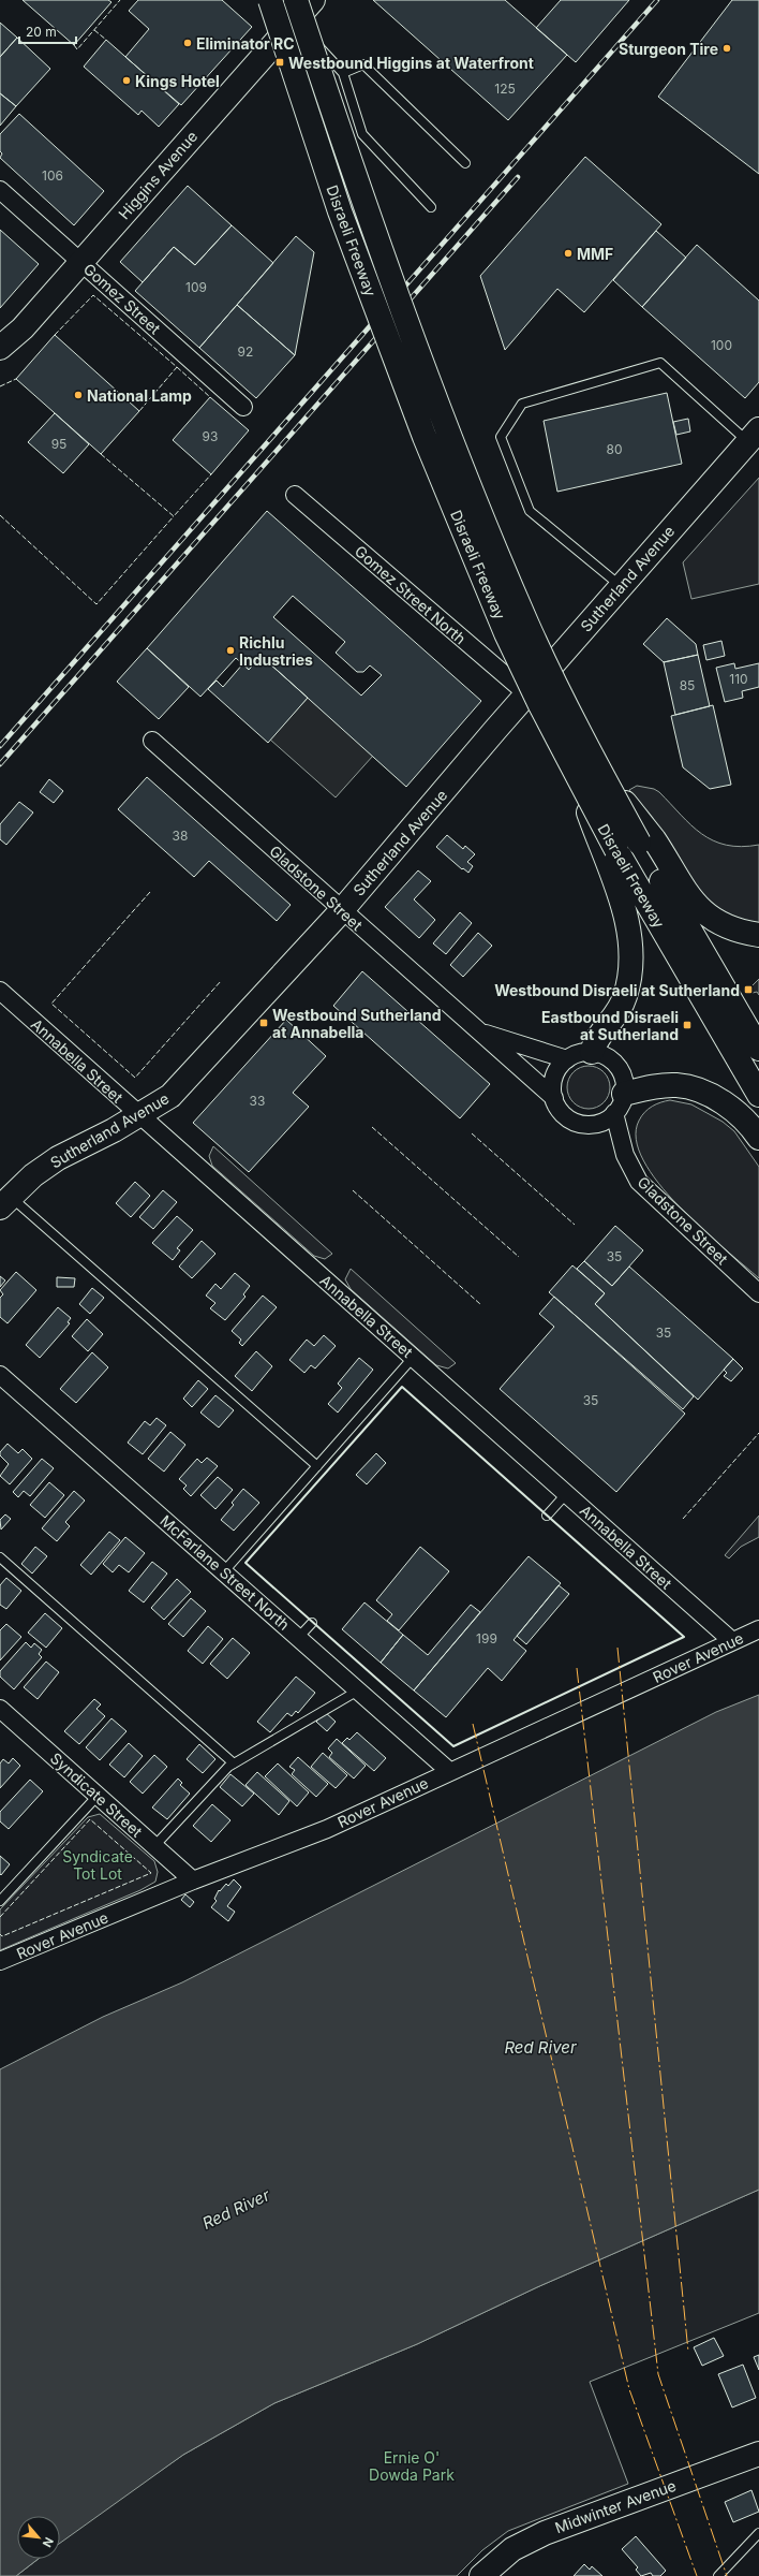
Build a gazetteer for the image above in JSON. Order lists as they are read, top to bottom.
{
  "streets": {
    "main road": [
      "Higgins Avenue",
      "Disraeli Freeway",
      "Sutherland Avenue",
      "Midwinter Avenue"
    ],
    "street": [
      "Gomez Street",
      "Gomez Street North",
      "Gladstone Street",
      "Annabella Street",
      "McFarlane Street North",
      "Rover Avenue",
      "Syndicate Street"
    ]
  },
  "crossings": [
    ["Higgins Avenue", "Disraeli Freeway"],
    ["Higgins Avenue", "Gomez Street"],
    ["Sutherland Avenue", "Gomez Street North"],
    ["Sutherland Avenue", "Gladstone Street"],
    ["Sutherland Avenue", "Annabella Street"],
    ["Annabella Street", "Rover Avenue"],
    ["McFarlane Street North", "Rover Avenue"],
    ["Rover Avenue", "Syndicate Street"]
  ],
  "water": ["Red River"],
  "parks": ["Syndicate Tot Lot", "Ernie O' Dowda Park"],
  "places": {
    "other": [
      "Eliminator RC",
      "Sturgeon Tire",
      "Kings Hotel",
      "MMF",
      "National Lamp",
      "Richlu Industries"
    ],
    "transit": [
      "Westbound Higgins at Waterfront",
      "Westbound Disraeli at Sutherland",
      "Westbound Sutherland at Annabella",
      "Eastbound Disraeli at Sutherland"
    ]
  },
  "house_numbers": [
    "125",
    "106",
    "109",
    "100",
    "92",
    "93",
    "95",
    "80",
    "110",
    "85",
    "38",
    "33",
    "35",
    "35",
    "35",
    "199"
  ],
  "scale_bar": "20 m",
  "north": "bottom right"
}
